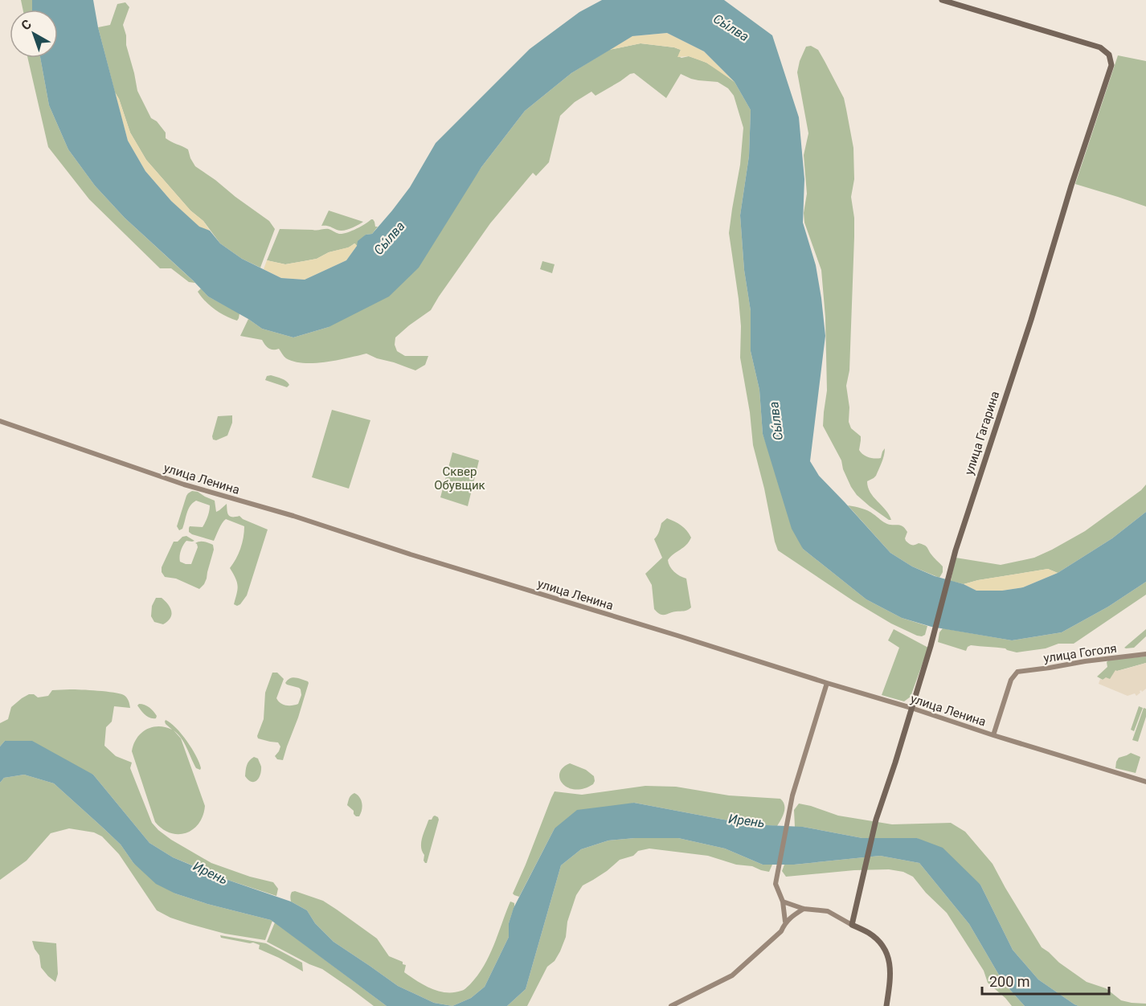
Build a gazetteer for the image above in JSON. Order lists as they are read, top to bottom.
{
  "streets": {
    "main road": ["улица Гагарина"],
    "street": ["улица Ленина", "улица Гоголя"]
  },
  "crossings": [
    ["улица Гагарина", "улица Ленина"],
    ["улица Ленина", "улица Гоголя"]
  ],
  "water": ["Сы́лва", "Ирень"],
  "parks": ["Сквер Обувщик"],
  "scale_bar": "200 m",
  "north": "top left"
}
